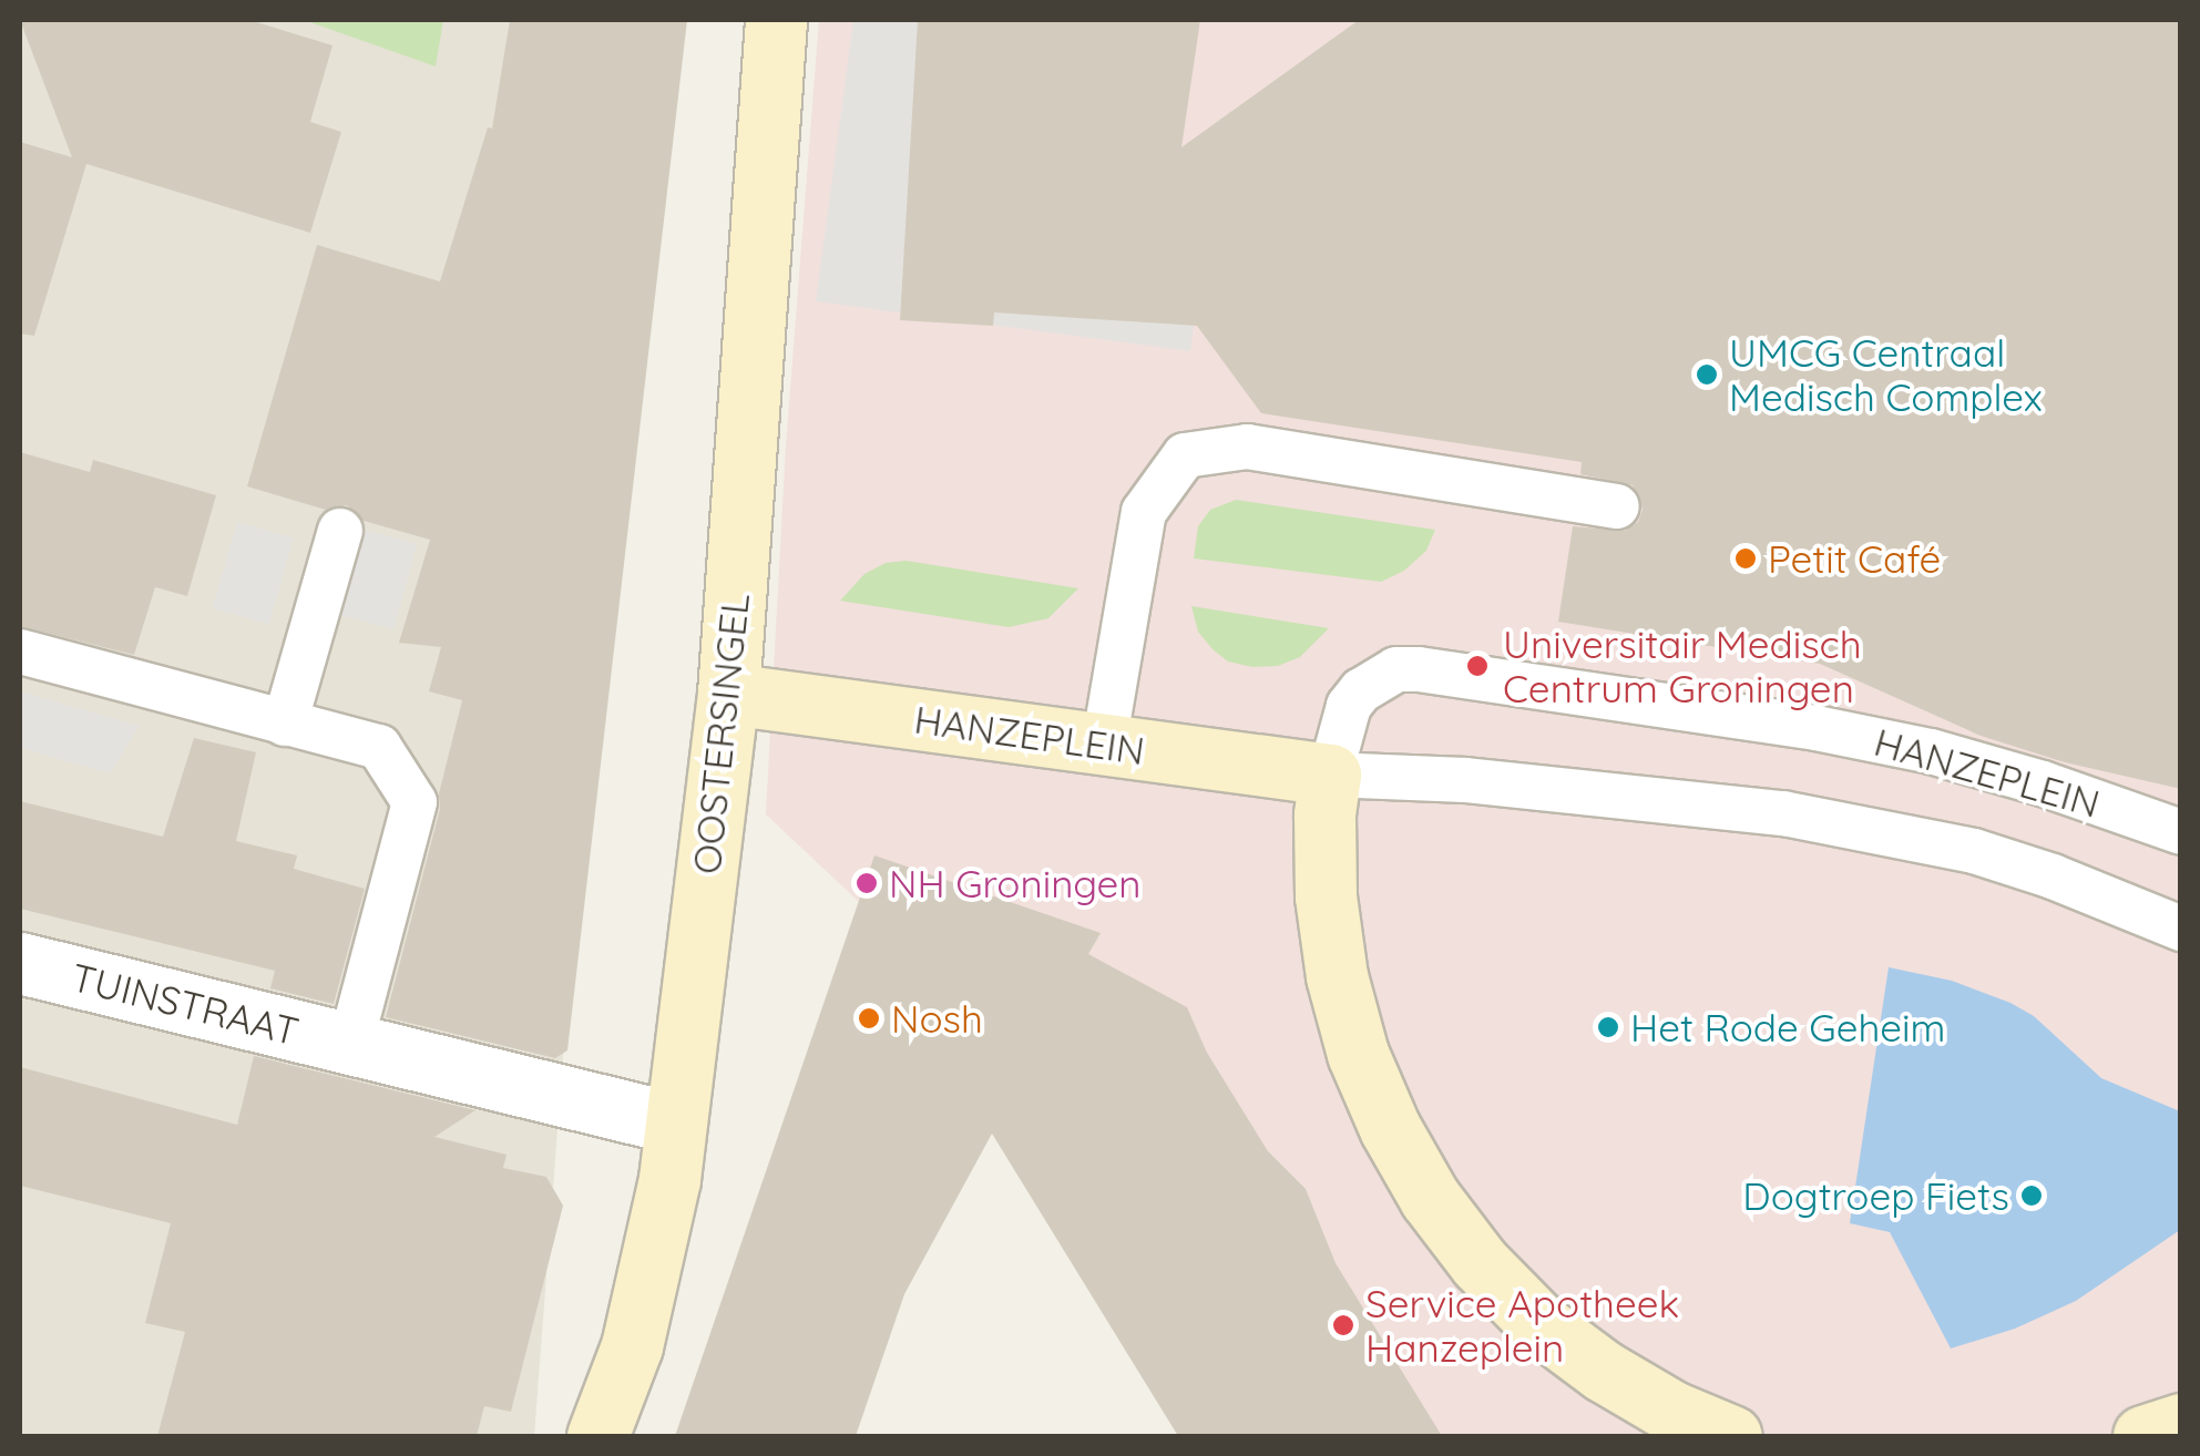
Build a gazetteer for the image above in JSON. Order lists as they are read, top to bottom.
{
  "streets": {
    "street": ["OOSTERSINGEL", "HANZEPLEIN", "TUINSTRAAT"]
  },
  "crossings": [
    ["OOSTERSINGEL", "HANZEPLEIN"],
    ["OOSTERSINGEL", "TUINSTRAAT"]
  ],
  "places": [
    "UMCG Centraal Medisch Complex",
    "Petit Café",
    "Universitair Medisch Centrum Groningen",
    "NH Groningen",
    "Nosh",
    "Het Rode Geheim",
    "Dogtroep Fiets",
    "Service Apotheek Hanzeplein"
  ]
}
